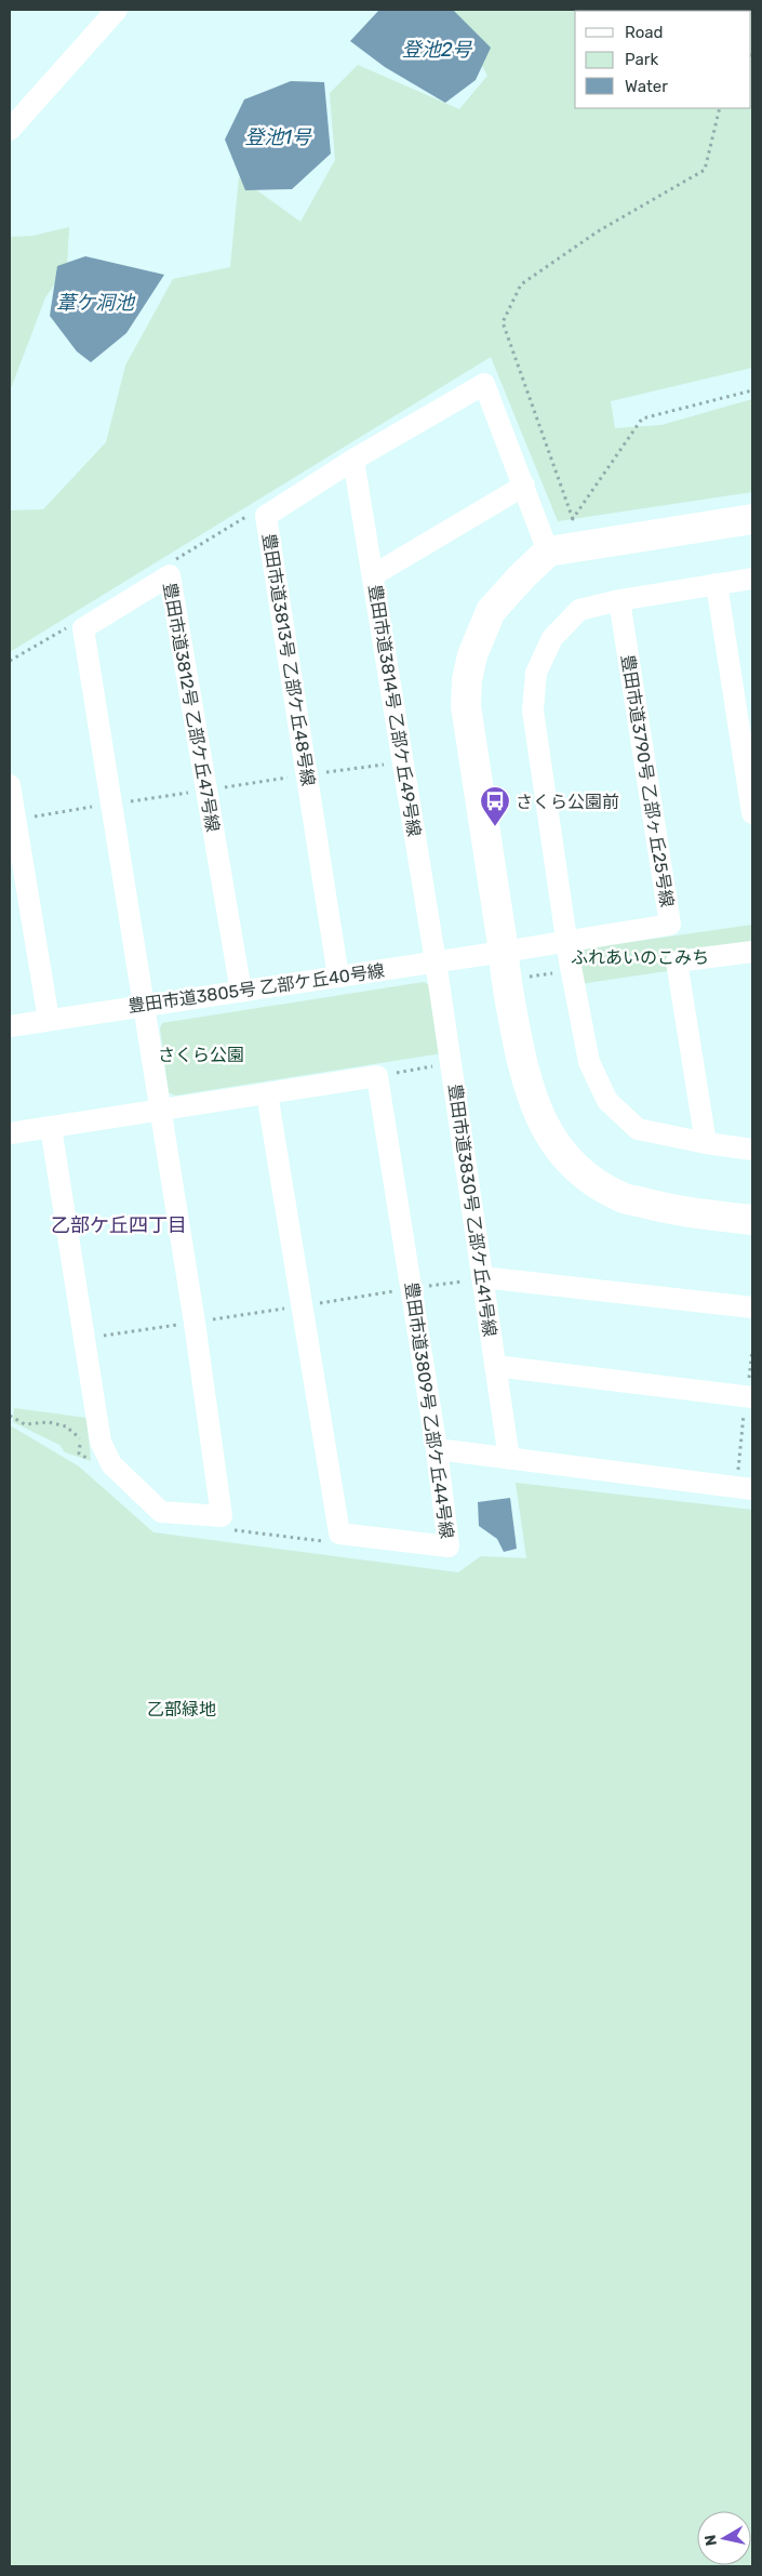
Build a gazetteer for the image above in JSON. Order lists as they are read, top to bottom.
{
  "streets": {
    "street": [
      "豊田市道3813号 乙部ケ丘48号線",
      "豊田市道3812号 乙部ケ丘47号線",
      "豊田市道3814号 乙部ケ丘49号線",
      "豊田市道3790号 乙部ヶ丘25号線",
      "豊田市道3805号 乙部ケ丘40号線",
      "豊田市道3830号 乙部ケ丘41号線",
      "豊田市道3809号 乙部ケ丘44号線"
    ]
  },
  "crossings": [
    ["豊田市道3813号 乙部ケ丘48号線", "豊田市道3814号 乙部ケ丘49号線"],
    ["豊田市道3813号 乙部ケ丘48号線", "豊田市道3805号 乙部ケ丘40号線"],
    ["豊田市道3812号 乙部ケ丘47号線", "豊田市道3805号 乙部ケ丘40号線"],
    ["豊田市道3814号 乙部ケ丘49号線", "豊田市道3805号 乙部ケ丘40号線"],
    ["豊田市道3814号 乙部ケ丘49号線", "豊田市道3830号 乙部ケ丘41号線"],
    ["豊田市道3790号 乙部ヶ丘25号線", "豊田市道3805号 乙部ケ丘40号線"],
    ["豊田市道3805号 乙部ケ丘40号線", "豊田市道3830号 乙部ケ丘41号線"]
  ],
  "districts": ["乙部ケ丘四丁目"],
  "water": ["登池2号", "登池1号", "葦ケ洞池"],
  "parks": ["ふれあいのこみち", "さくら公園", "乙部緑地"],
  "places": {
    "bus stop": ["さくら公園前"]
  },
  "legend": ["Road", "Park", "Water"],
  "north": "left"
}
